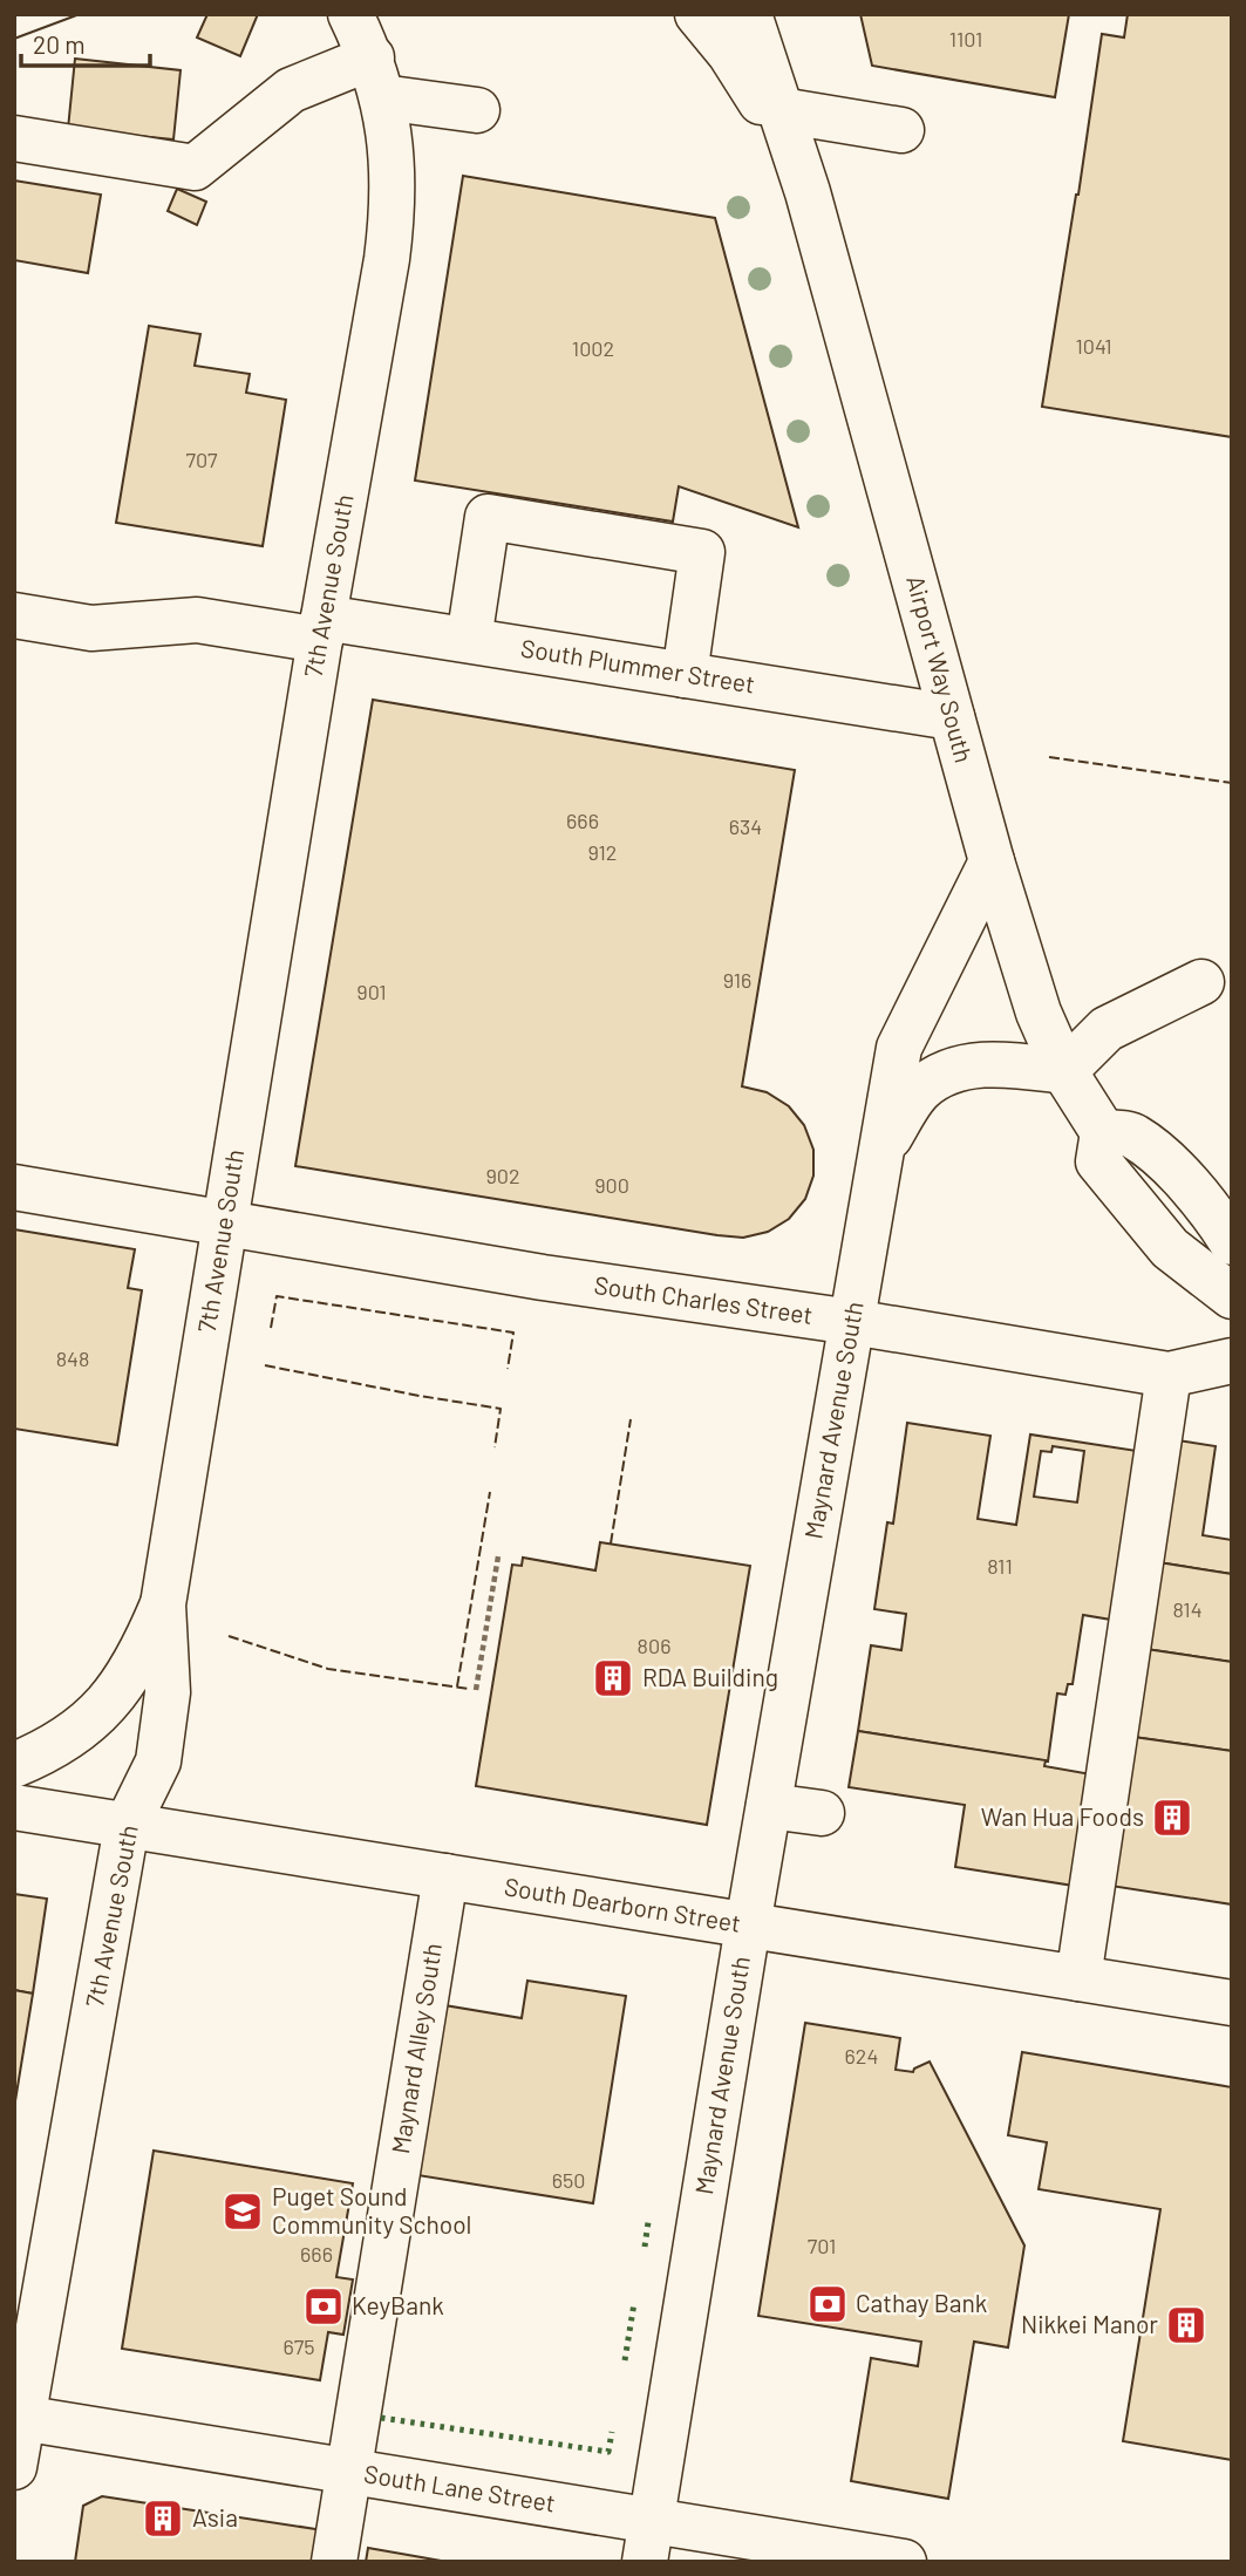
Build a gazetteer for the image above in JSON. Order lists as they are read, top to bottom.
{
  "streets": {
    "street": [
      "7th Avenue South",
      "South Plummer Street",
      "Airport Way South",
      "South Charles Street",
      "Maynard Avenue South",
      "South Dearborn Street",
      "Maynard Alley South",
      "South Lane Street"
    ]
  },
  "crossings": [
    ["7th Avenue South", "South Plummer Street"],
    ["7th Avenue South", "South Charles Street"],
    ["7th Avenue South", "South Dearborn Street"],
    ["7th Avenue South", "South Lane Street"],
    ["South Plummer Street", "Airport Way South"],
    ["Airport Way South", "Maynard Avenue South"],
    ["South Charles Street", "Maynard Avenue South"],
    ["Maynard Avenue South", "South Dearborn Street"],
    ["Maynard Avenue South", "South Lane Street"],
    ["South Dearborn Street", "Maynard Alley South"],
    ["Maynard Alley South", "South Lane Street"]
  ],
  "places": {
    "building": [
      "RDA Building",
      "Wan Hua Foods",
      "Nikkei Manor",
      "Asia"
    ],
    "school or university": ["Puget Sound Community School"],
    "bank": ["Cathay Bank", "KeyBank"]
  },
  "house_numbers": [
    "1101",
    "1041",
    "1002",
    "707",
    "666",
    "634",
    "912",
    "916",
    "901",
    "902",
    "900",
    "848",
    "811",
    "814",
    "806",
    "624",
    "650",
    "701",
    "666",
    "675"
  ],
  "scale_bar": "20 m"
}
